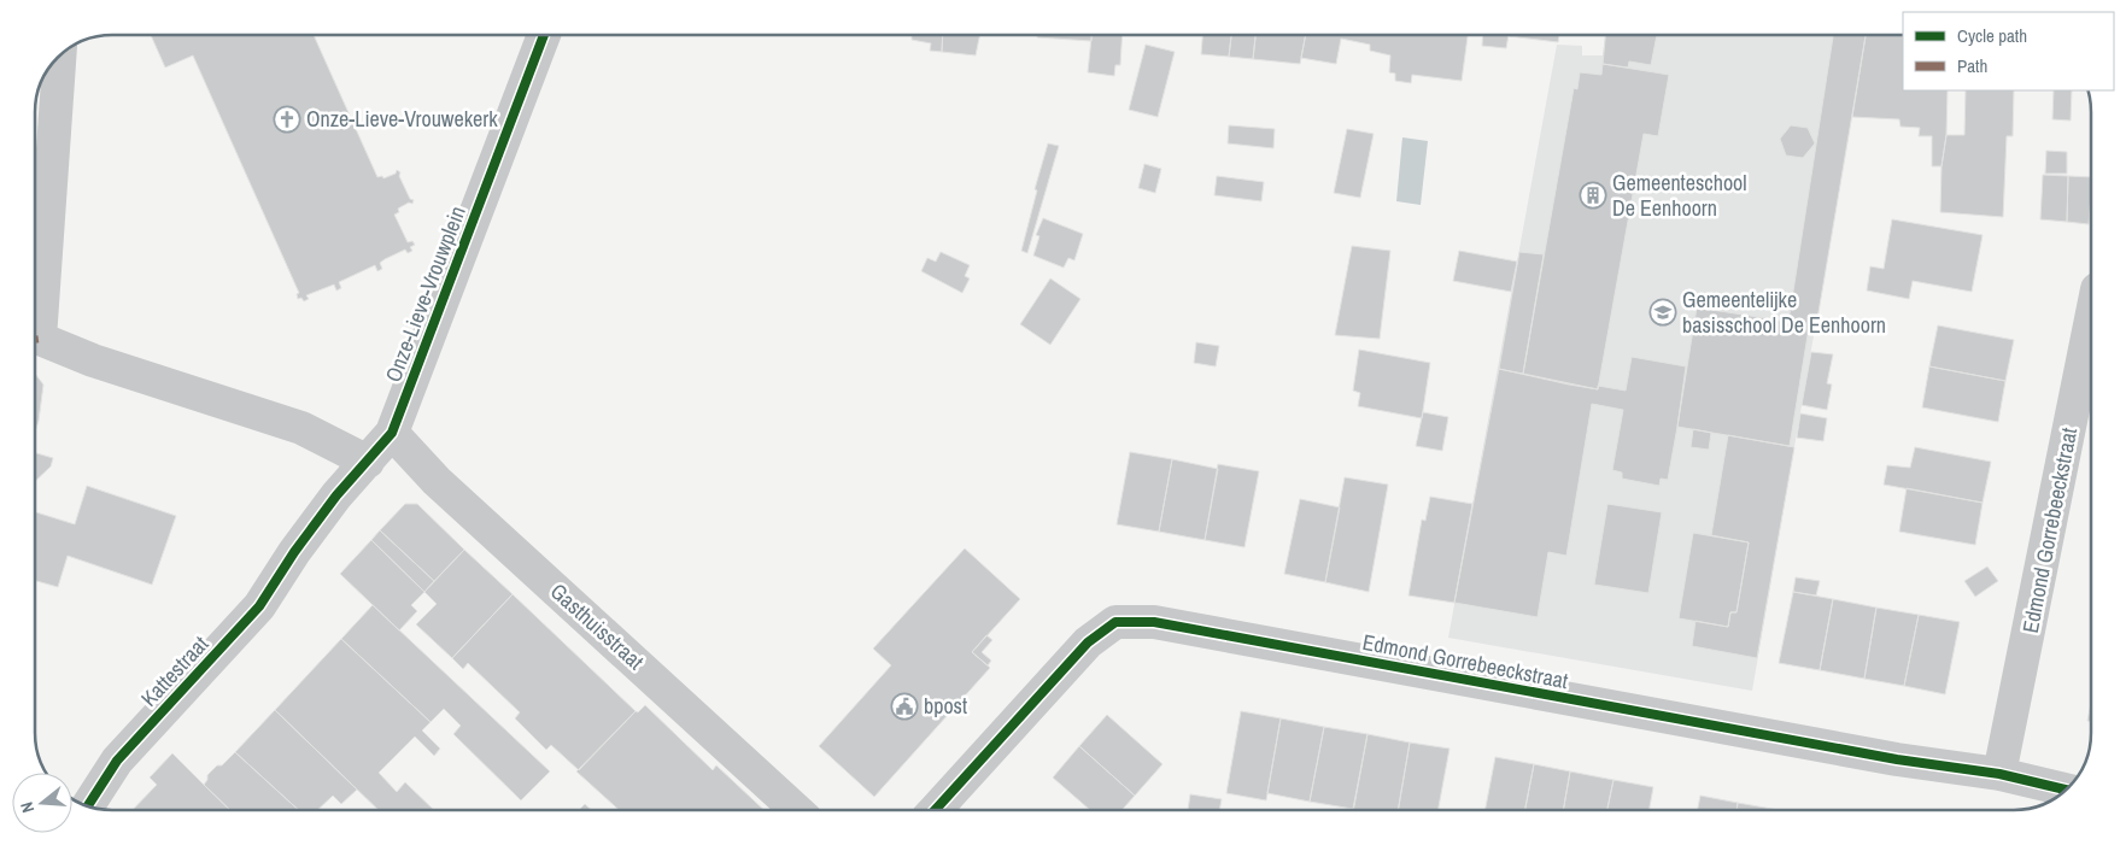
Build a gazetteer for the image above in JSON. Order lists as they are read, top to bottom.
{
  "streets": {
    "street": [
      "Onze-Lieve-Vrouwplein",
      "Edmond Gorrebeeckstraat",
      "Gasthuisstraat",
      "Kattestraat"
    ]
  },
  "crossings": [
    ["Onze-Lieve-Vrouwplein", "Gasthuisstraat"],
    ["Onze-Lieve-Vrouwplein", "Kattestraat"]
  ],
  "places": {
    "church": ["Onze-Lieve-Vrouwekerk"],
    "building": ["Gemeenteschool De Eenhoorn"],
    "school or university": ["Gemeentelijke basisschool De Eenhoorn"],
    "public building": ["bpost"]
  },
  "legend": ["Cycle path", "Path"],
  "north": "left"
}
